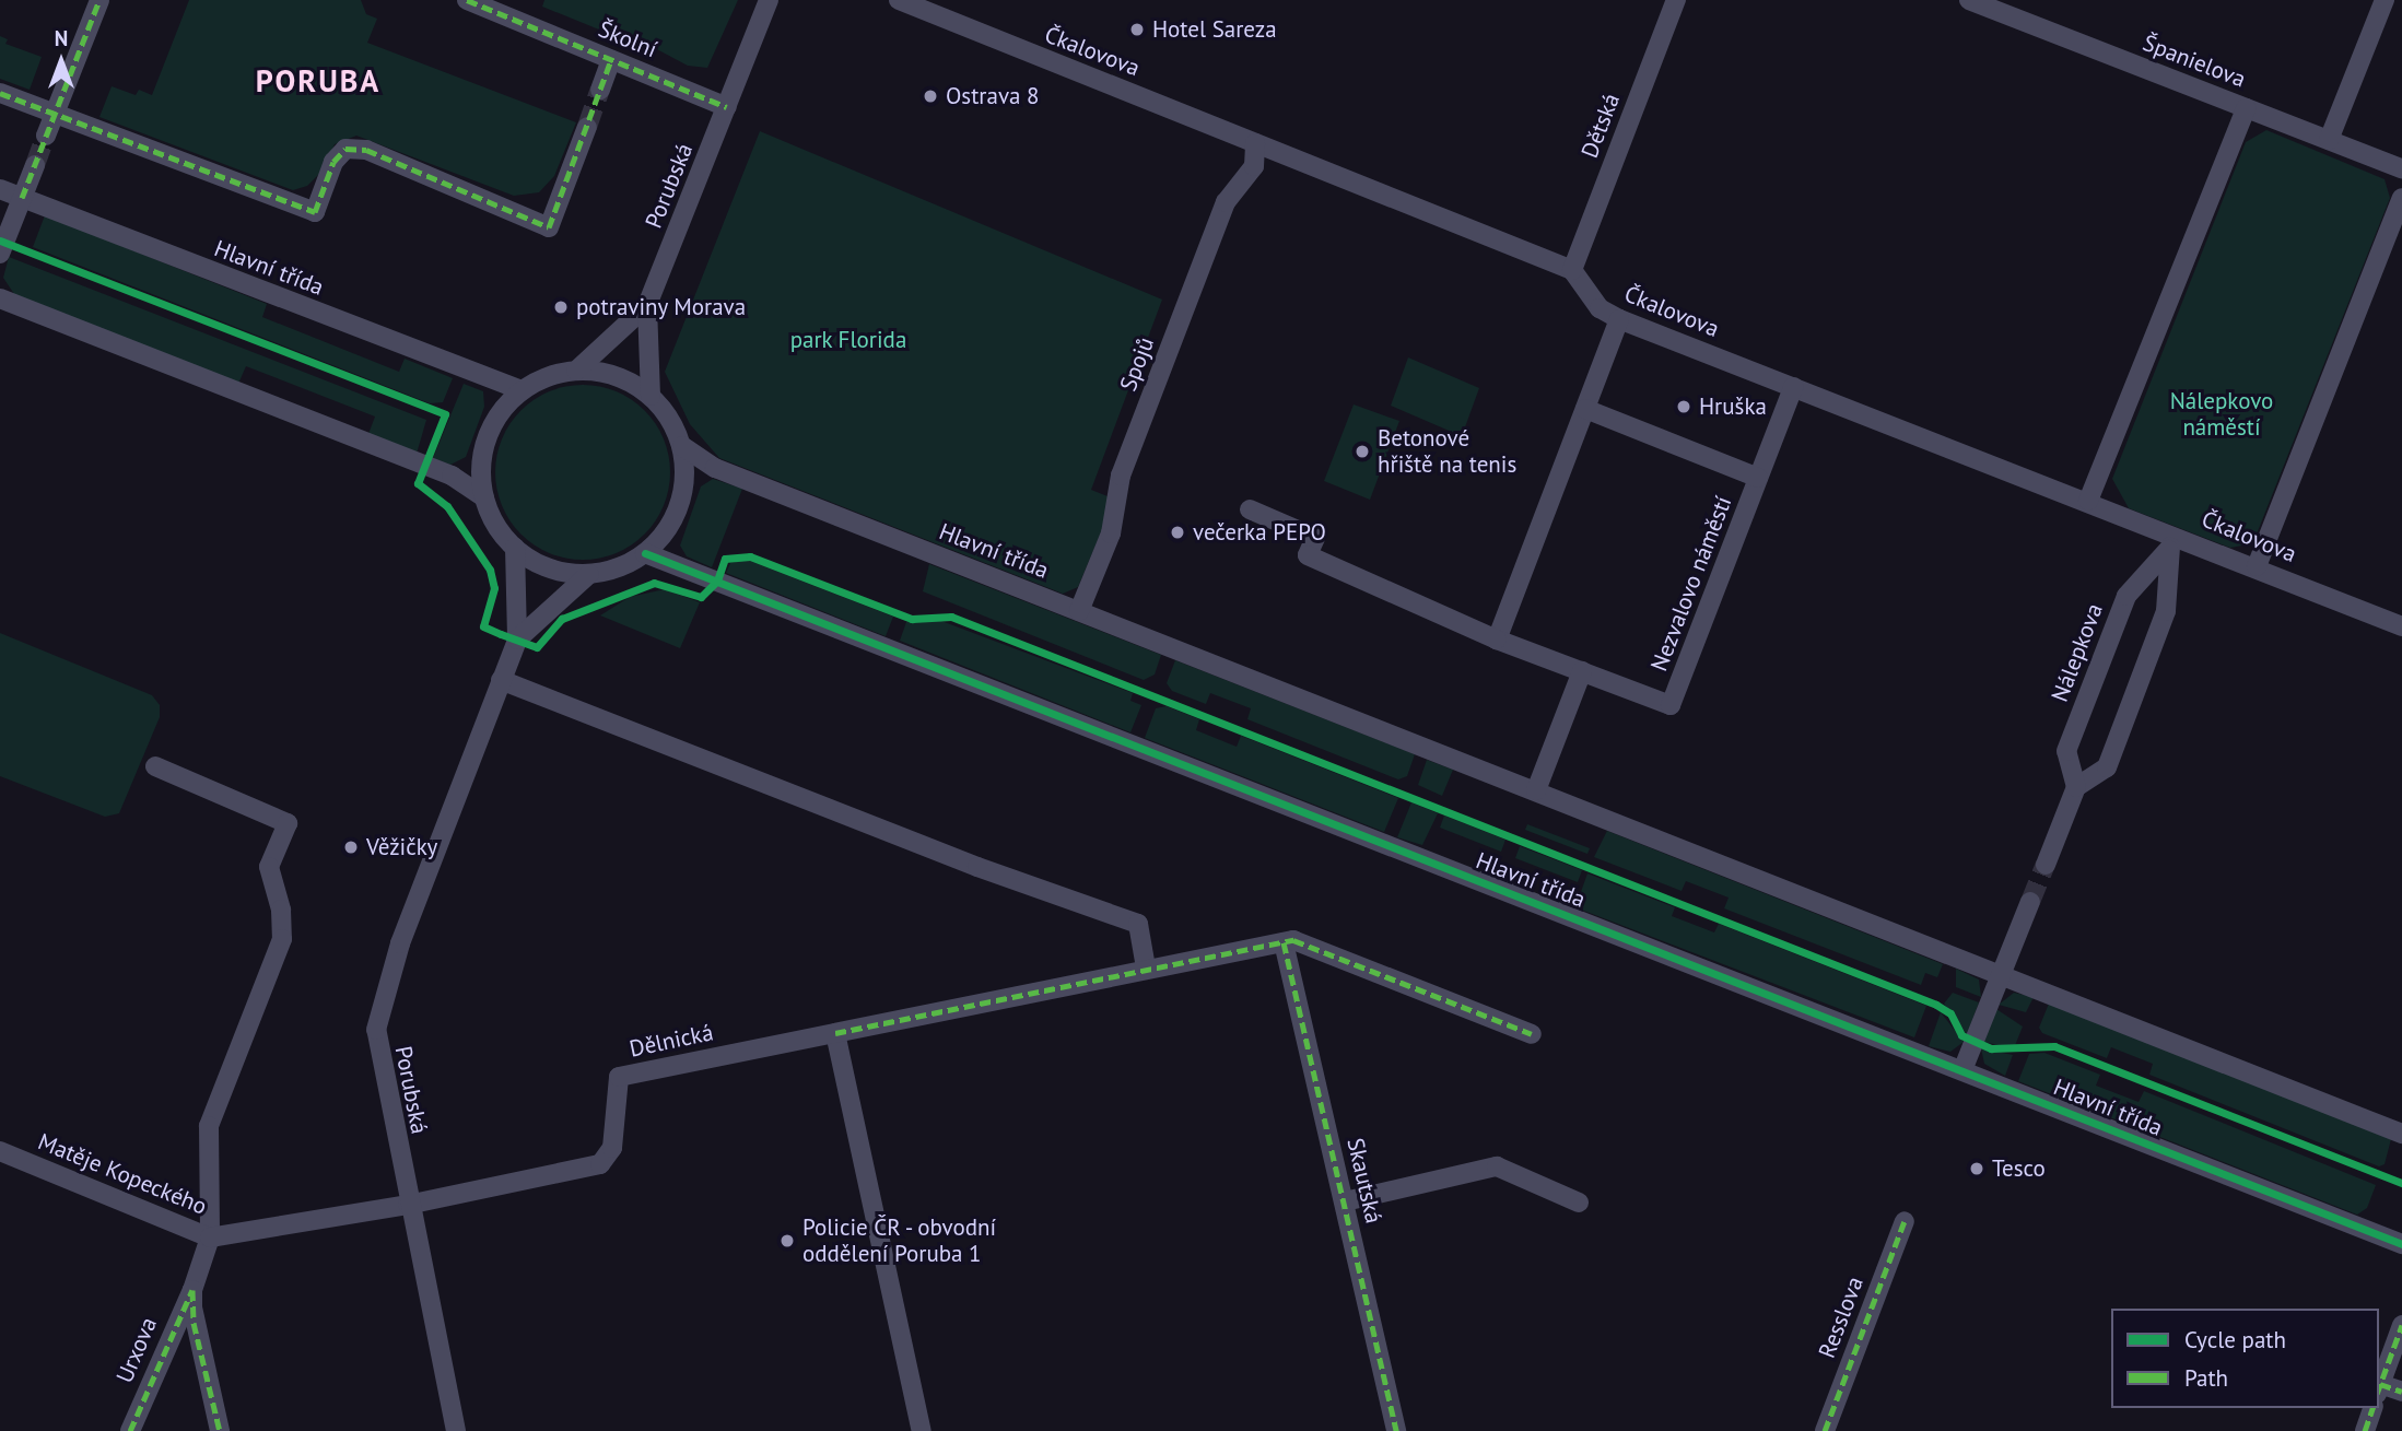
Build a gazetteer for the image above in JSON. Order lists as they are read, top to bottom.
{
  "streets": {
    "street": [
      "Školní",
      "Čkalovova",
      "Španielova",
      "Dětská",
      "Porubská",
      "Hlavní třída",
      "Spojů",
      "Nezvalovo náměstí",
      "Nálepkova",
      "Dělnická",
      "Matěje Kopeckého",
      "Skautská",
      "Resslova",
      "Urxova"
    ]
  },
  "crossings": [
    ["Školní", "Porubská"],
    ["Čkalovova", "Dětská"],
    ["Čkalovova", "Spojů"],
    ["Čkalovova", "Nezvalovo náměstí"],
    ["Čkalovova", "Nálepkova"],
    ["Porubská", "Hlavní třída"],
    ["Porubská", "Dělnická"],
    ["Porubská", "Matěje Kopeckého"],
    ["Hlavní třída", "Spojů"],
    ["Dělnická", "Matěje Kopeckého"],
    ["Dělnická", "Skautská"],
    ["Matěje Kopeckého", "Urxova"]
  ],
  "districts": ["PORUBA"],
  "parks": ["park Florida", "Nálepkovo náměstí"],
  "places": [
    "Hotel Sareza",
    "Ostrava 8",
    "potraviny Morava",
    "Hruška",
    "Betonové hřiště na tenis",
    "večerka PEPO",
    "Věžičky",
    "Tesco",
    "Policie ČR - obvodní oddělení Poruba 1"
  ],
  "legend": ["Cycle path", "Path"],
  "north": "top"
}
